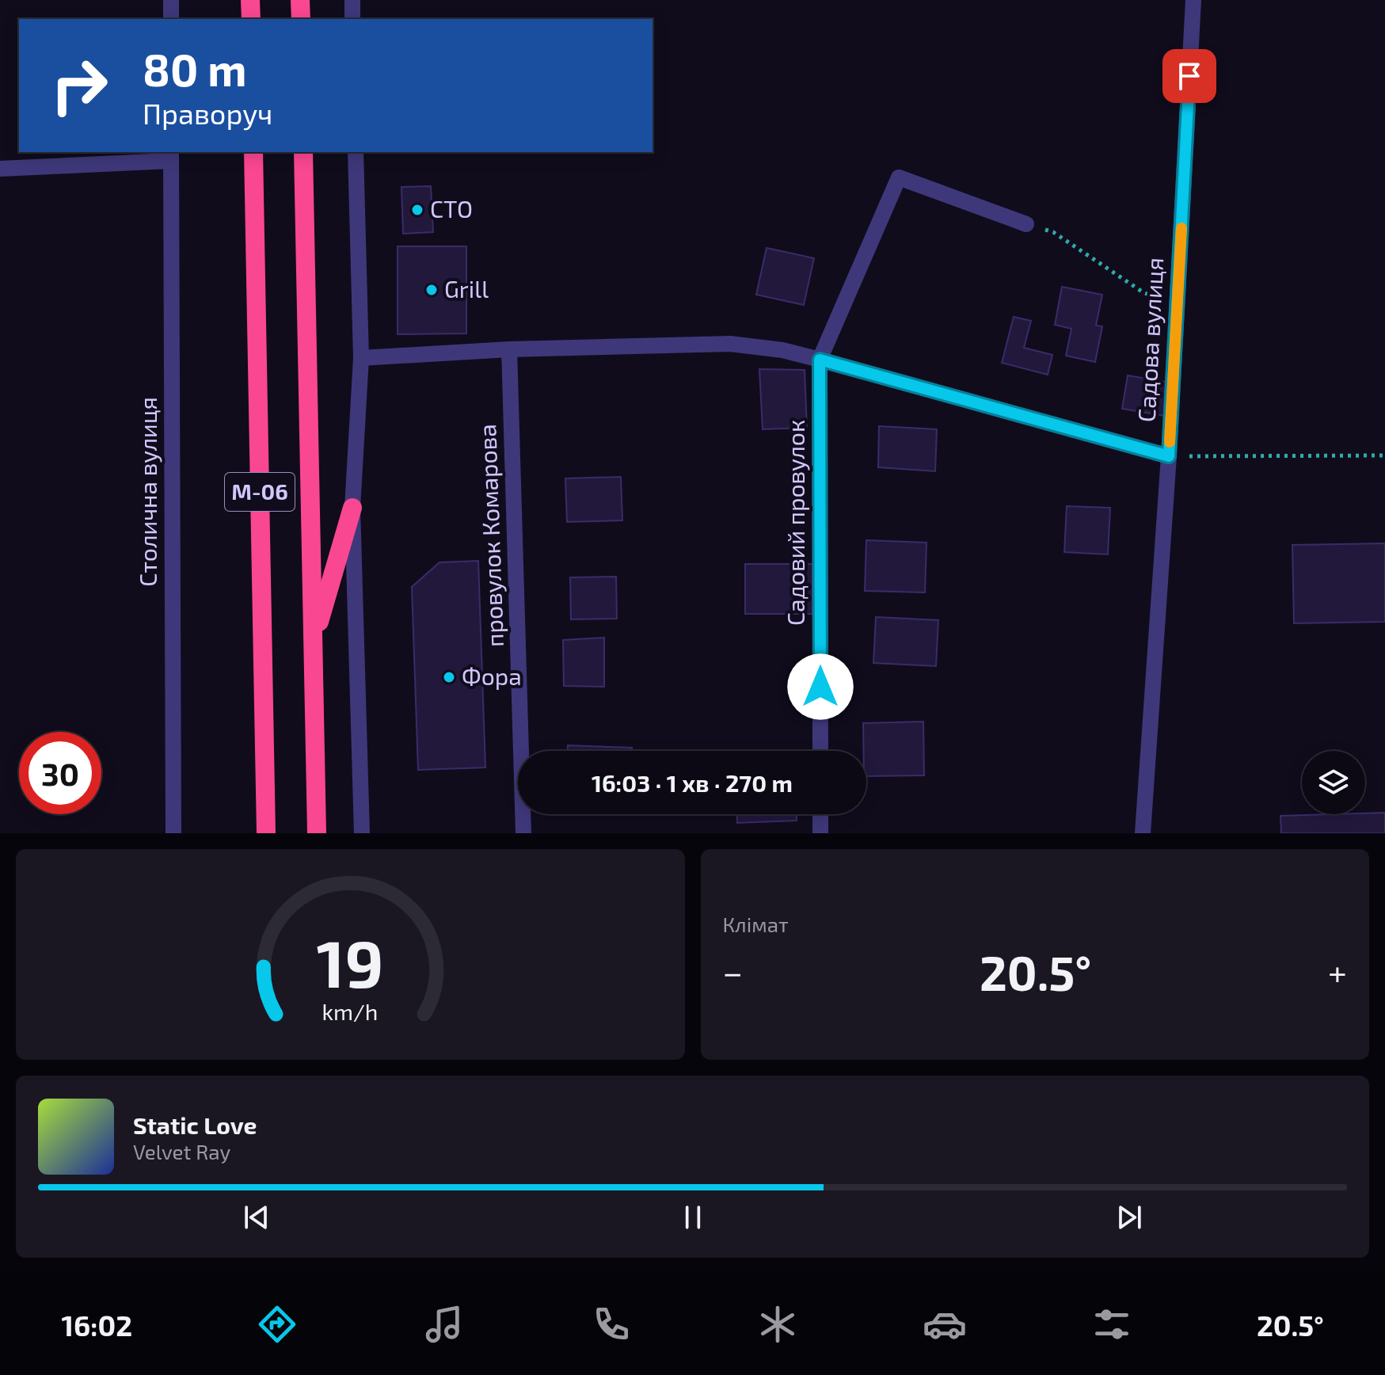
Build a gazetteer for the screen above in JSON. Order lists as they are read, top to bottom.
{
  "streets": {
    "highway": ["М-06"],
    "street": [
      "Садова вулиця",
      "Столична вулиця",
      "Садовий провулок",
      "провулок Комарова"
    ]
  },
  "places": ["СТО", "Grill", "Фора"],
  "page": {
    "turn": ["80 m", "Праворуч"],
    "limit": "30",
    "trip": "16:03 · 1 хв · 270 m",
    "tile": "Клімат",
    "heat": ["−", "20.5°", "+"],
    "song": ["Static Love", "Velvet Ray"],
    "tabs": ["16:02", "20.5°"],
    "gauge": ["19", "km/h"]
  }
}
